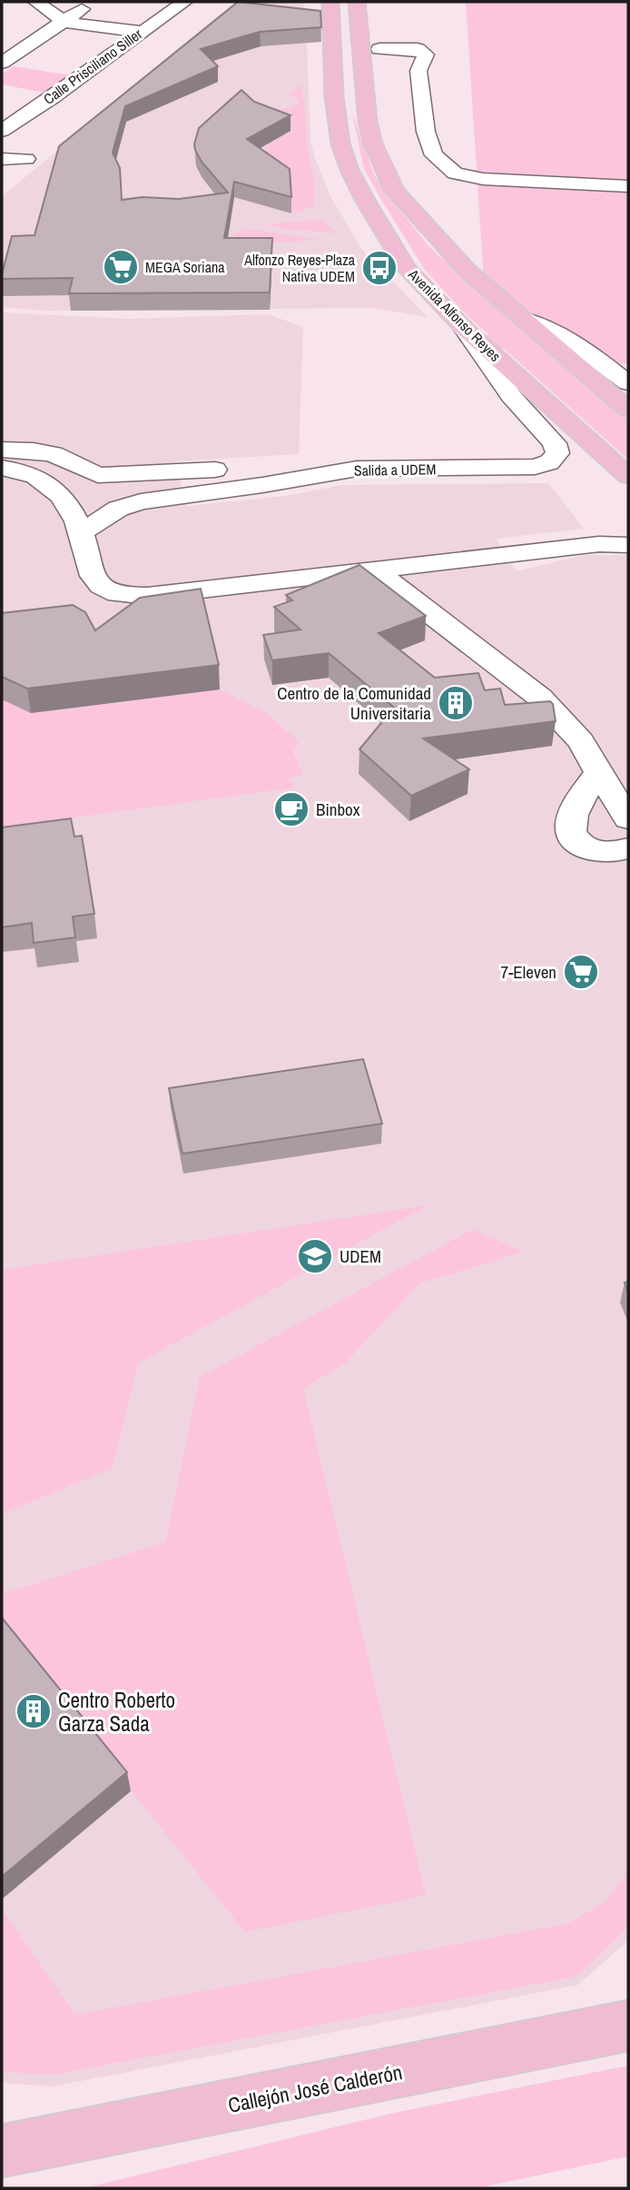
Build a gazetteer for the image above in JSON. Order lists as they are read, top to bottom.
{
  "streets": {
    "main road": ["Avenida Alfonso Reyes", "Callejón José Calderón"],
    "street": ["Calle Prisciliano Siller", "Salida a UDEM"]
  },
  "crossings": [
    ["Avenida Alfonso Reyes", "Salida a UDEM"]
  ],
  "places": {
    "supermarket": ["MEGA Soriana", "7-Eleven"],
    "bus stop": ["Alfonzo Reyes-Plaza Nativa UDEM"],
    "building": ["Centro de la Comunidad Universitaria", "Centro Roberto Garza Sada"],
    "cafe": ["Binbox"],
    "school or university": ["UDEM"]
  }
}
